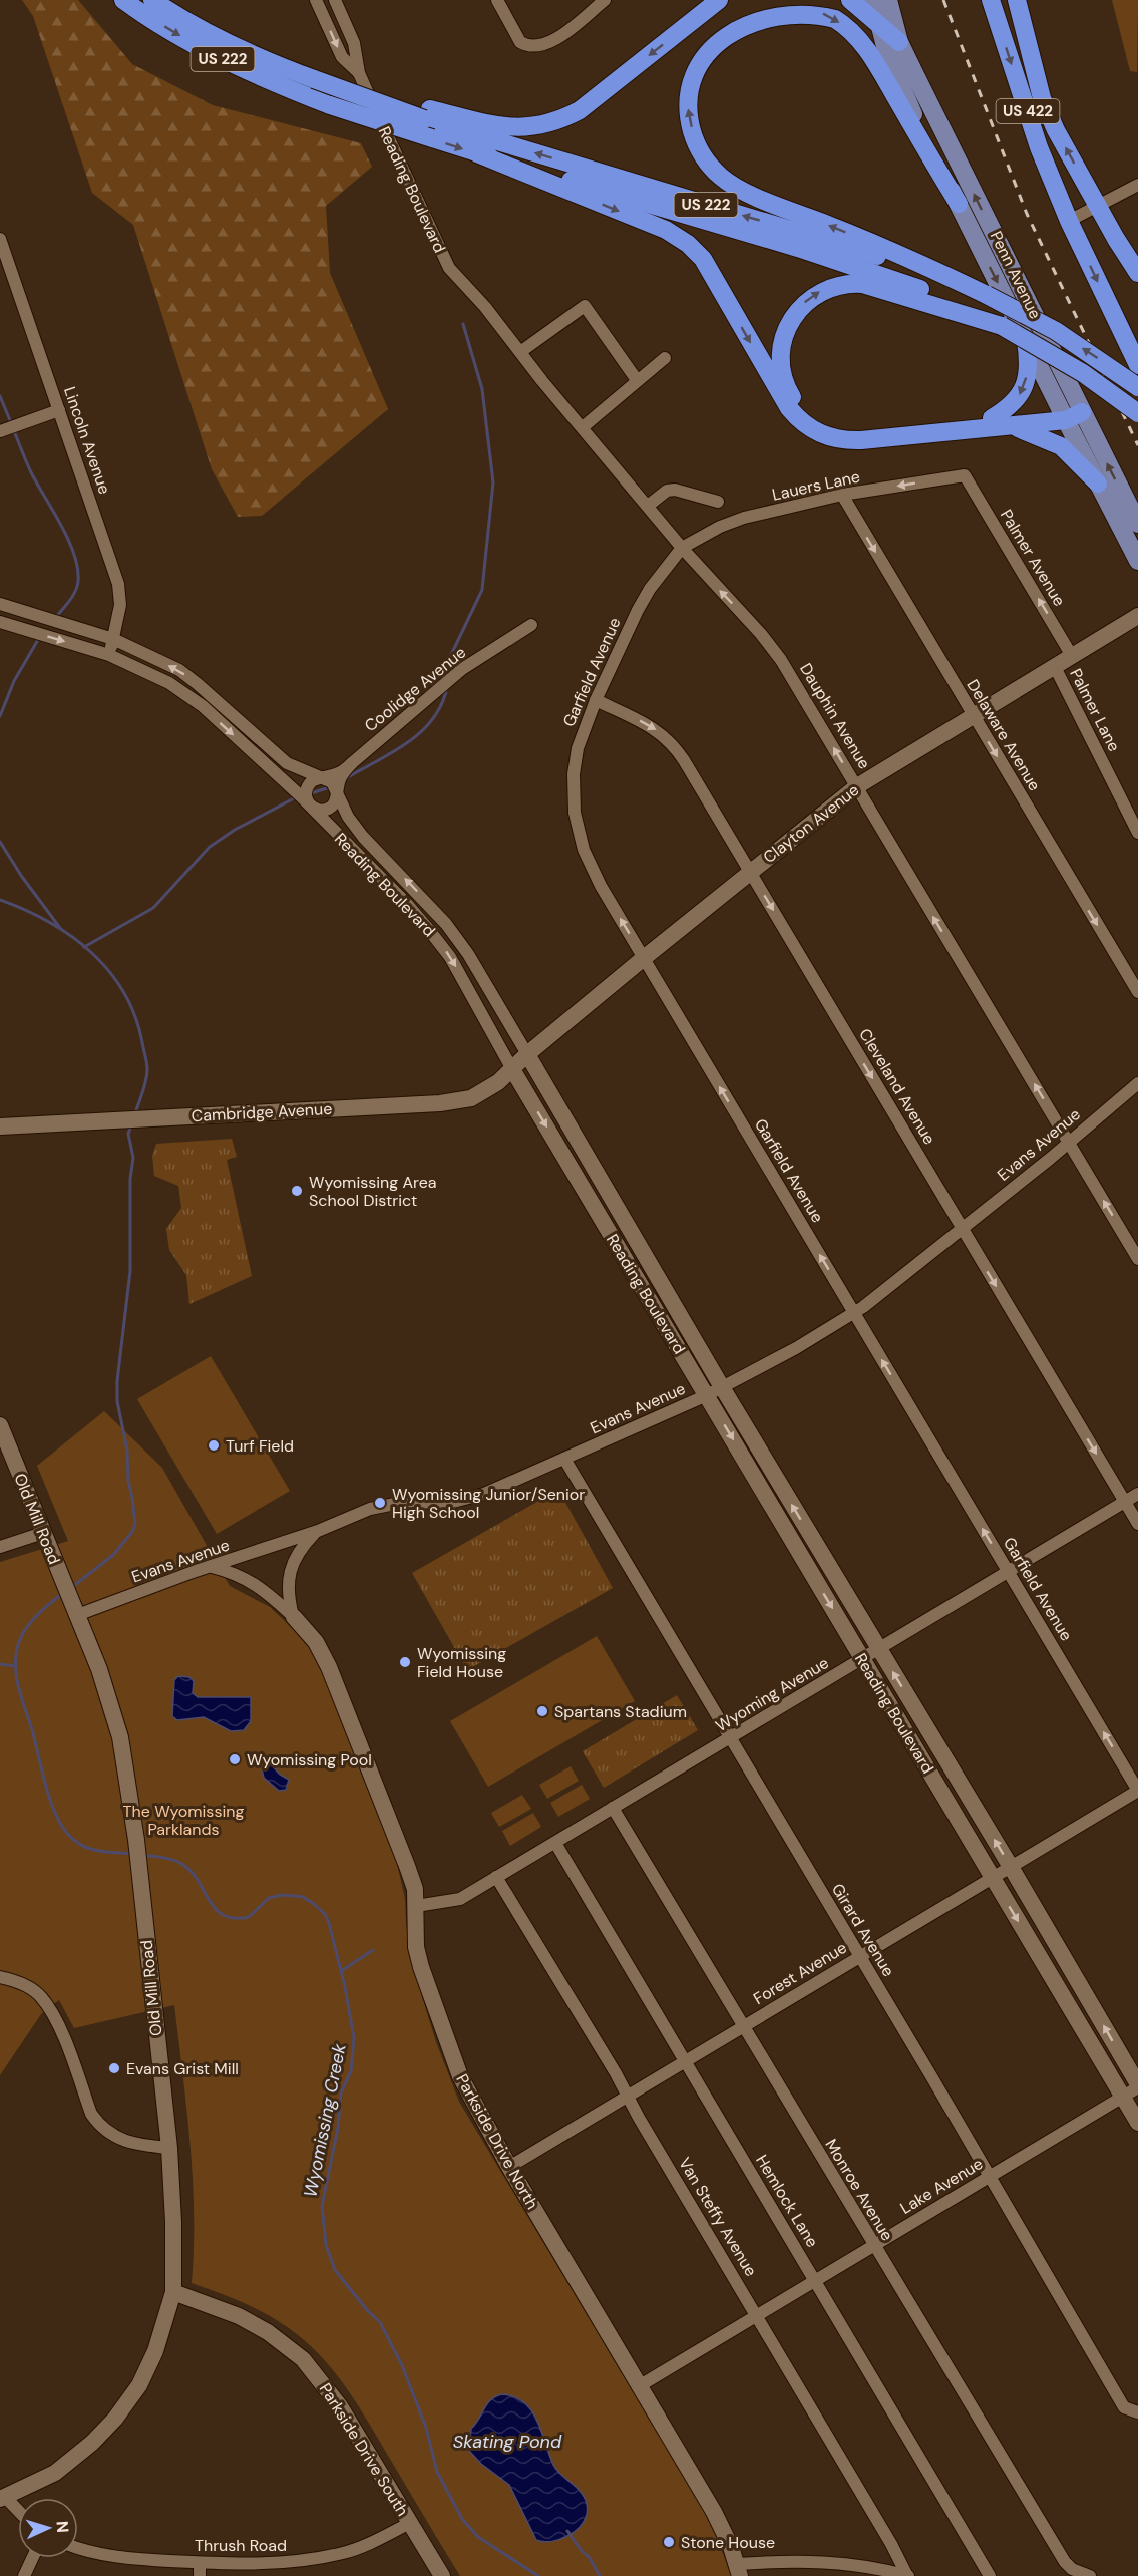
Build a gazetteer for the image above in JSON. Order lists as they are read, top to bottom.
{
  "streets": {
    "highway": ["US 222", "US 422"],
    "main road": ["Penn Avenue"],
    "street": [
      "Reading Boulevard",
      "Lincoln Avenue",
      "Lauers Lane",
      "Palmer Avenue",
      "Garfield Avenue",
      "Coolidge Avenue",
      "Palmer Lane",
      "Dauphin Avenue",
      "Delaware Avenue",
      "Clayton Avenue",
      "Cleveland Avenue",
      "Cambridge Avenue",
      "Evans Avenue",
      "Old Mill Road",
      "Wyoming Avenue",
      "Girard Avenue",
      "Forest Avenue",
      "Parkside Drive North",
      "Lake Avenue",
      "Monroe Avenue",
      "Hemlock Lane",
      "Van Steffy Avenue",
      "Parkside Drive South",
      "Thrush Road"
    ]
  },
  "crossings": [
    ["Reading Boulevard", "Lincoln Avenue"],
    ["Reading Boulevard", "Coolidge Avenue"],
    ["Reading Boulevard", "Dauphin Avenue"],
    ["Reading Boulevard", "Clayton Avenue"],
    ["Reading Boulevard", "Cambridge Avenue"],
    ["Reading Boulevard", "Evans Avenue"],
    ["Reading Boulevard", "Wyoming Avenue"],
    ["Reading Boulevard", "Forest Avenue"],
    ["Reading Boulevard", "Lake Avenue"],
    ["Lauers Lane", "Palmer Avenue"],
    ["Lauers Lane", "Garfield Avenue"],
    ["Lauers Lane", "Dauphin Avenue"],
    ["Lauers Lane", "Delaware Avenue"],
    ["Palmer Avenue", "Clayton Avenue"],
    ["Garfield Avenue", "Dauphin Avenue"],
    ["Garfield Avenue", "Clayton Avenue"],
    ["Garfield Avenue", "Cleveland Avenue"],
    ["Garfield Avenue", "Evans Avenue"],
    ["Garfield Avenue", "Wyoming Avenue"],
    ["Garfield Avenue", "Forest Avenue"],
    ["Palmer Lane", "Clayton Avenue"],
    ["Dauphin Avenue", "Clayton Avenue"],
    ["Dauphin Avenue", "Evans Avenue"],
    ["Delaware Avenue", "Clayton Avenue"],
    ["Clayton Avenue", "Cleveland Avenue"],
    ["Clayton Avenue", "Cambridge Avenue"],
    ["Cleveland Avenue", "Evans Avenue"],
    ["Cleveland Avenue", "Wyoming Avenue"],
    ["Evans Avenue", "Old Mill Road"],
    ["Evans Avenue", "Girard Avenue"],
    ["Evans Avenue", "Parkside Drive North"],
    ["Old Mill Road", "Parkside Drive South"],
    ["Wyoming Avenue", "Girard Avenue"],
    ["Wyoming Avenue", "Parkside Drive North"],
    ["Wyoming Avenue", "Monroe Avenue"],
    ["Wyoming Avenue", "Hemlock Lane"],
    ["Wyoming Avenue", "Van Steffy Avenue"],
    ["Girard Avenue", "Forest Avenue"],
    ["Girard Avenue", "Lake Avenue"],
    ["Forest Avenue", "Parkside Drive North"],
    ["Forest Avenue", "Monroe Avenue"],
    ["Forest Avenue", "Hemlock Lane"],
    ["Forest Avenue", "Van Steffy Avenue"],
    ["Parkside Drive North", "Lake Avenue"],
    ["Lake Avenue", "Monroe Avenue"],
    ["Lake Avenue", "Hemlock Lane"],
    ["Lake Avenue", "Van Steffy Avenue"],
    ["Parkside Drive South", "Thrush Road"]
  ],
  "one_way": [
    "Lauers Lane",
    "Palmer Avenue",
    "Garfield Avenue",
    "Dauphin Avenue",
    "Delaware Avenue",
    "Cleveland Avenue"
  ],
  "water": ["Wyomissing Creek", "Skating Pond"],
  "parks": ["The Wyomissing Parklands"],
  "places": [
    "Wyomissing Area School District",
    "Turf Field",
    "Wyomissing Junior/Senior High School",
    "Wyomissing Field House",
    "Spartans Stadium",
    "Wyomissing Pool",
    "Evans Grist Mill",
    "Stone House"
  ],
  "north": "right"
}
